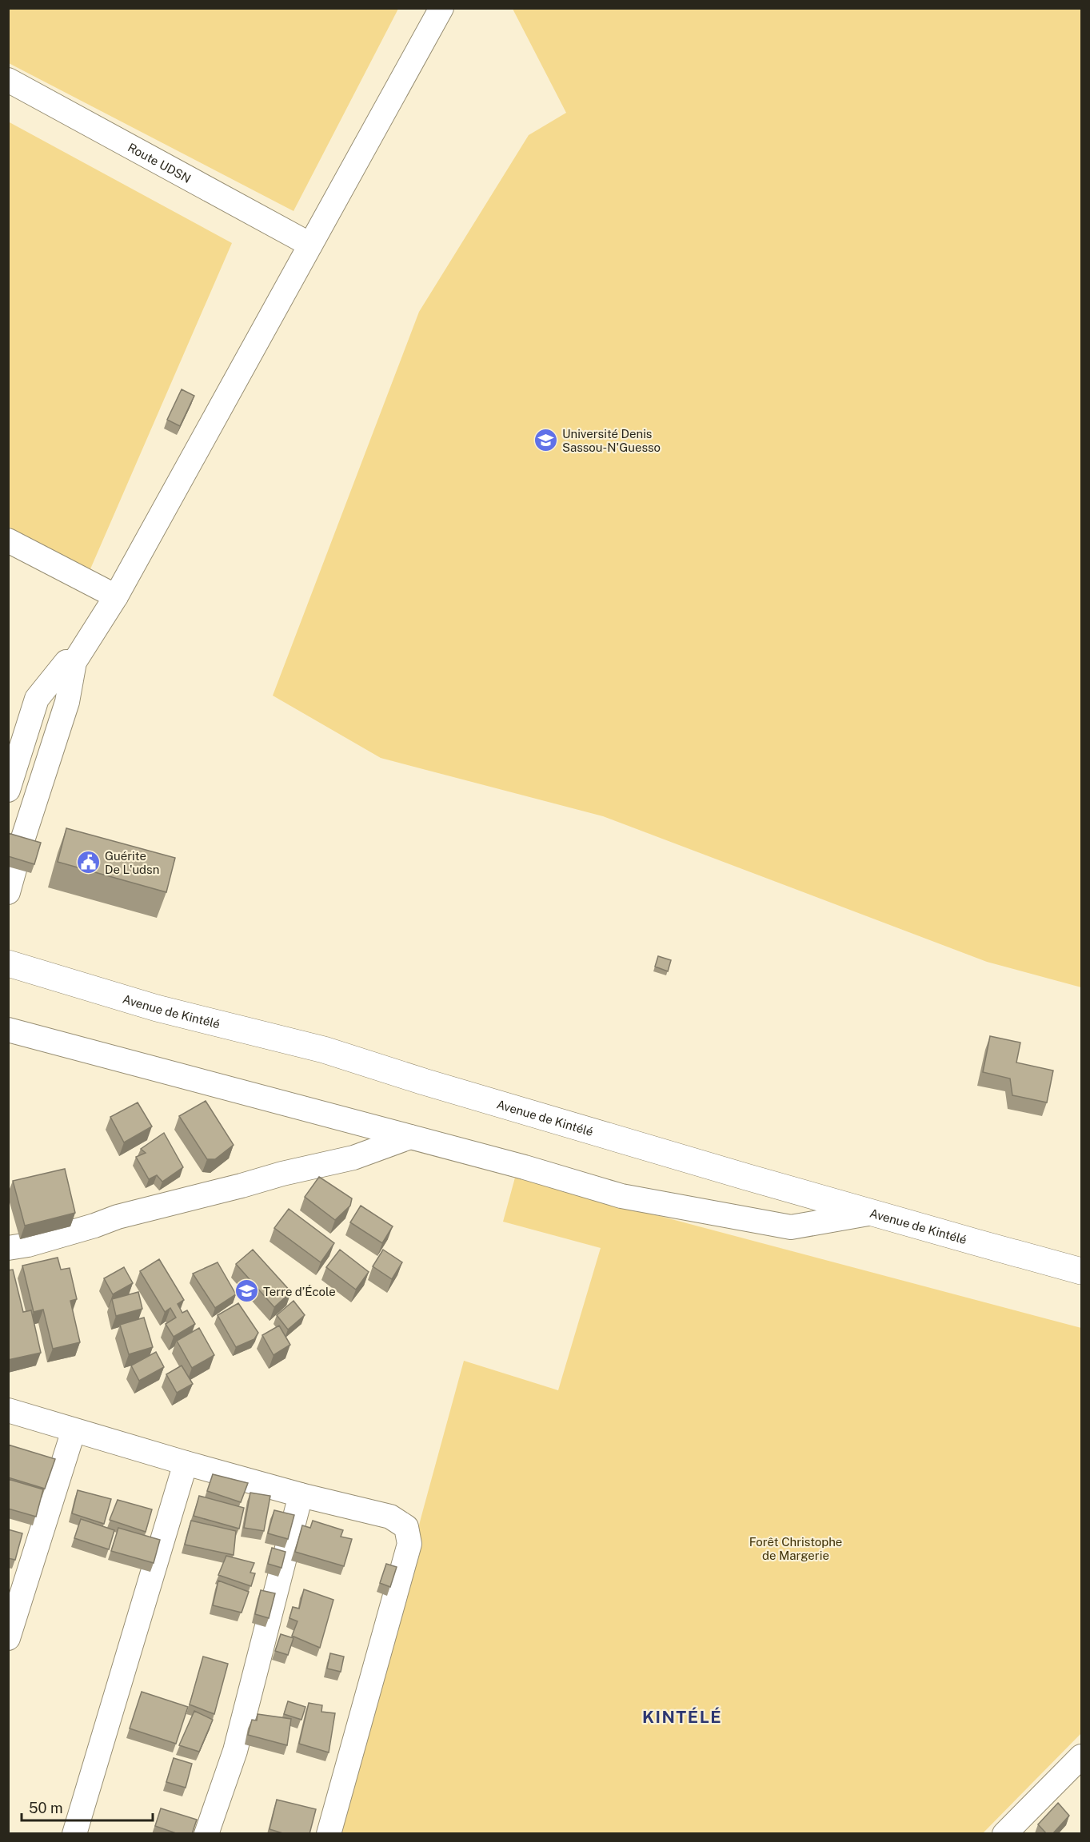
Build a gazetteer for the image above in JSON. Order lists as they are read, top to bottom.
{
  "streets": {
    "main road": ["Avenue de Kintélé"],
    "street": ["Route UDSN"]
  },
  "districts": ["KINTÉLÉ"],
  "parks": ["Forêt Christophe de Margerie"],
  "places": {
    "school or university": ["Université Denis Sassou-N'Guesso", "Terre d’École"],
    "public building": ["Guérite De L'udsn"]
  },
  "scale_bar": "50 m"
}
